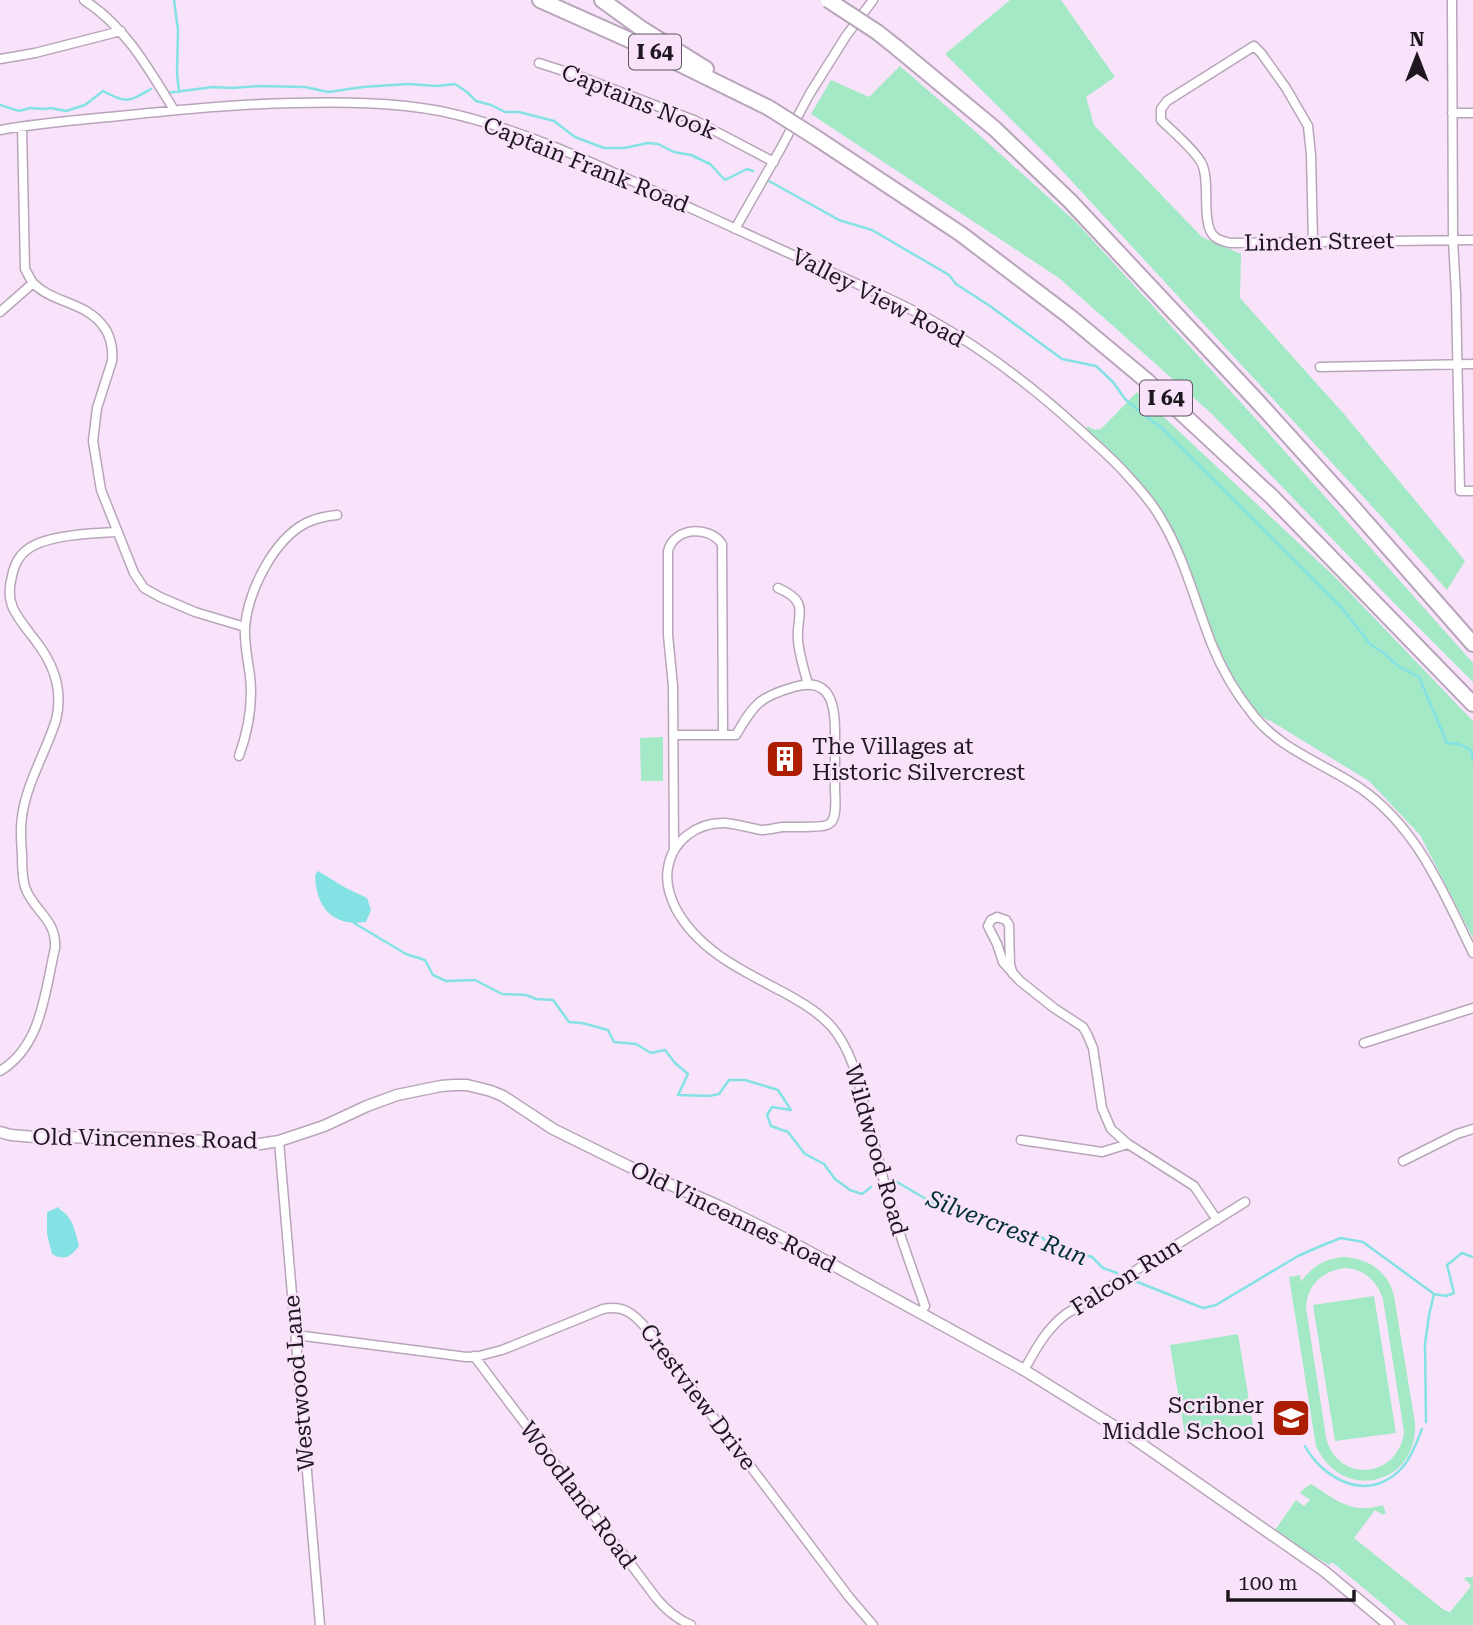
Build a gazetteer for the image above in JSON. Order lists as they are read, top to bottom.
{
  "streets": {
    "highway": ["I 64"],
    "street": [
      "Captains Nook",
      "Captain Frank Road",
      "Linden Street",
      "Valley View Road",
      "Old Vincennes Road",
      "Wildwood Road",
      "Falcon Run",
      "Westwood Lane",
      "Crestview Drive",
      "Woodland Road"
    ]
  },
  "crossings": [
    ["Captain Frank Road", "Valley View Road"],
    ["Old Vincennes Road", "Wildwood Road"],
    ["Old Vincennes Road", "Falcon Run"],
    ["Old Vincennes Road", "Westwood Lane"],
    ["Westwood Lane", "Crestview Drive"],
    ["Crestview Drive", "Woodland Road"]
  ],
  "water": ["Silvercrest Run"],
  "places": {
    "building": ["The Villages at Historic Silvercrest"],
    "school or university": ["Scribner Middle School"]
  },
  "scale_bar": "100 m",
  "north": "top"
}
